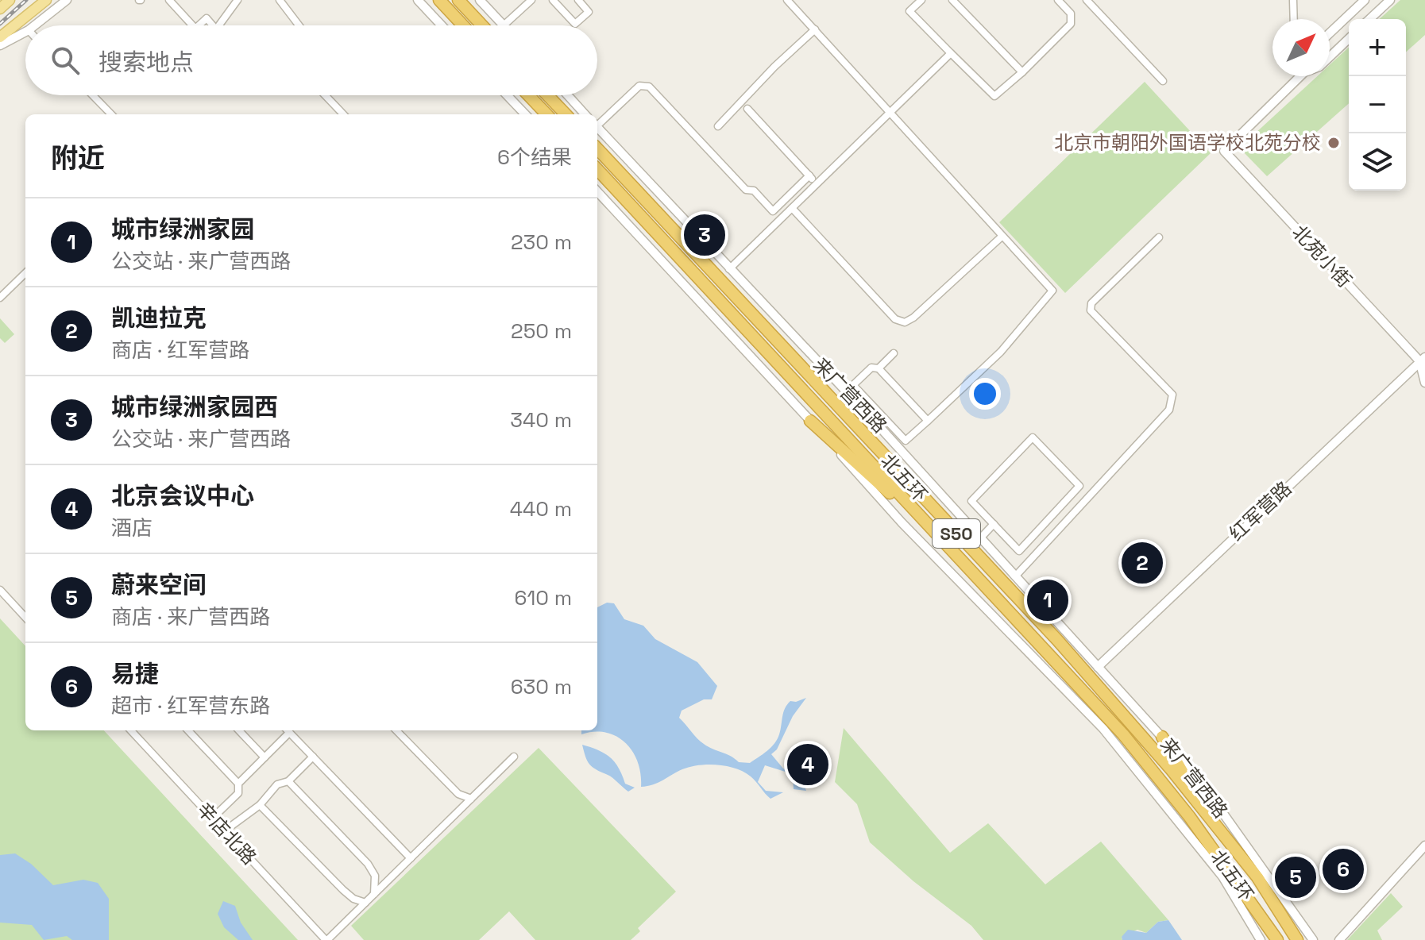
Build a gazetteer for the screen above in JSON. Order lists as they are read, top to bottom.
{
  "streets": {
    "highway": ["北五环", "S50"],
    "street": [
      "北苑小街",
      "来广营西路",
      "红军营路",
      "辛店北路"
    ]
  },
  "crossings": [
    ["北苑小街", "红军营路"],
    ["来广营西路", "红军营路"]
  ],
  "places": ["北京市朝阳外国语学校北苑分校"],
  "north": "top right",
  "page": {
    "map_buttons": ["+", "−"],
    "search": "搜索地点",
    "heading": ["附近", "6个结果"],
    "list": [
      {
        "mark": "1",
        "name": "城市绿洲家园",
        "note": "公交站 · 来广营西路",
        "value": "230 m"
      },
      {
        "mark": "2",
        "name": "凯迪拉克",
        "note": "商店 · 红军营路",
        "value": "250 m"
      },
      {
        "mark": "3",
        "name": "城市绿洲家园西",
        "note": "公交站 · 来广营西路",
        "value": "340 m"
      },
      {
        "mark": "4",
        "name": "北京会议中心",
        "note": "酒店",
        "value": "440 m"
      },
      {
        "mark": "5",
        "name": "蔚来空间",
        "note": "商店 · 来广营西路",
        "value": "610 m"
      },
      {
        "mark": "6",
        "name": "易捷",
        "note": "超市 · 红军营东路",
        "value": "630 m"
      }
    ],
    "pins": [
      "3",
      "2",
      "1",
      "4",
      "6",
      "5"
    ]
  }
}
